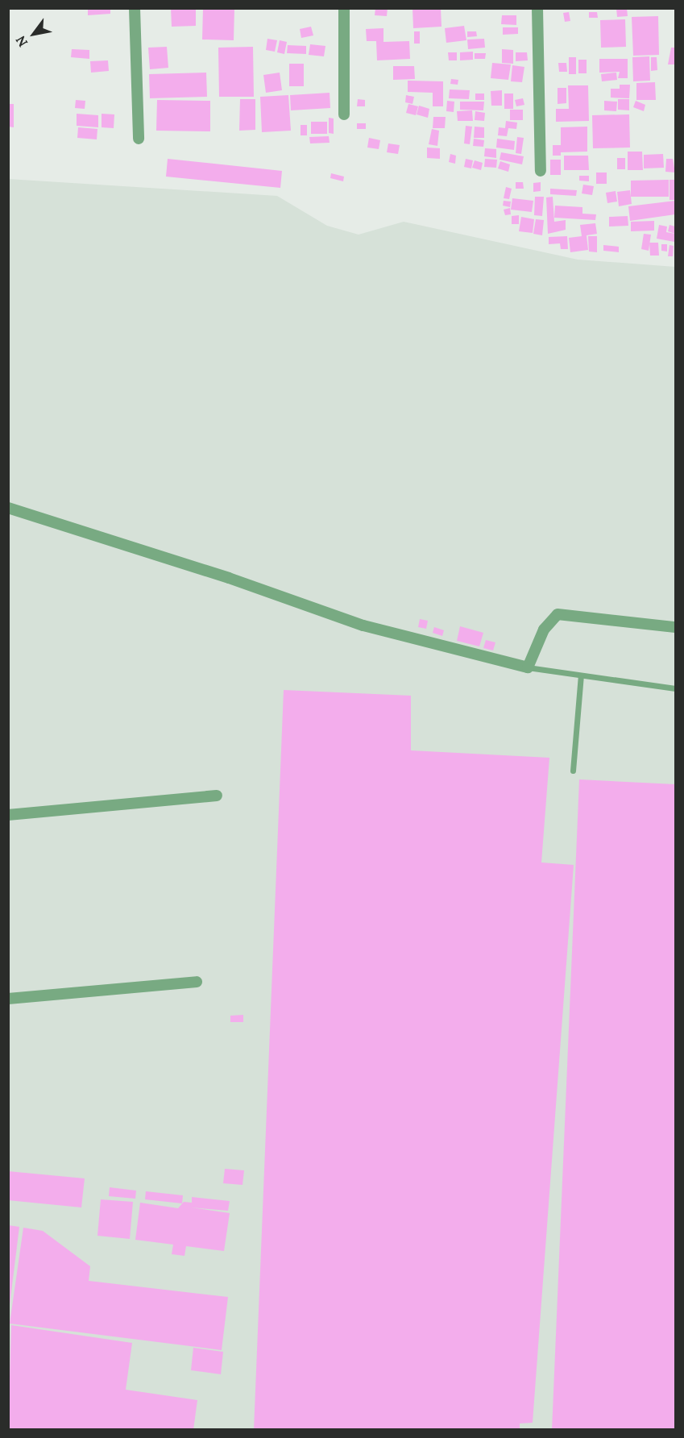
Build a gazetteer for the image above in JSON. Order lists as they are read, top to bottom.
{
  "north": "bottom left"
}
